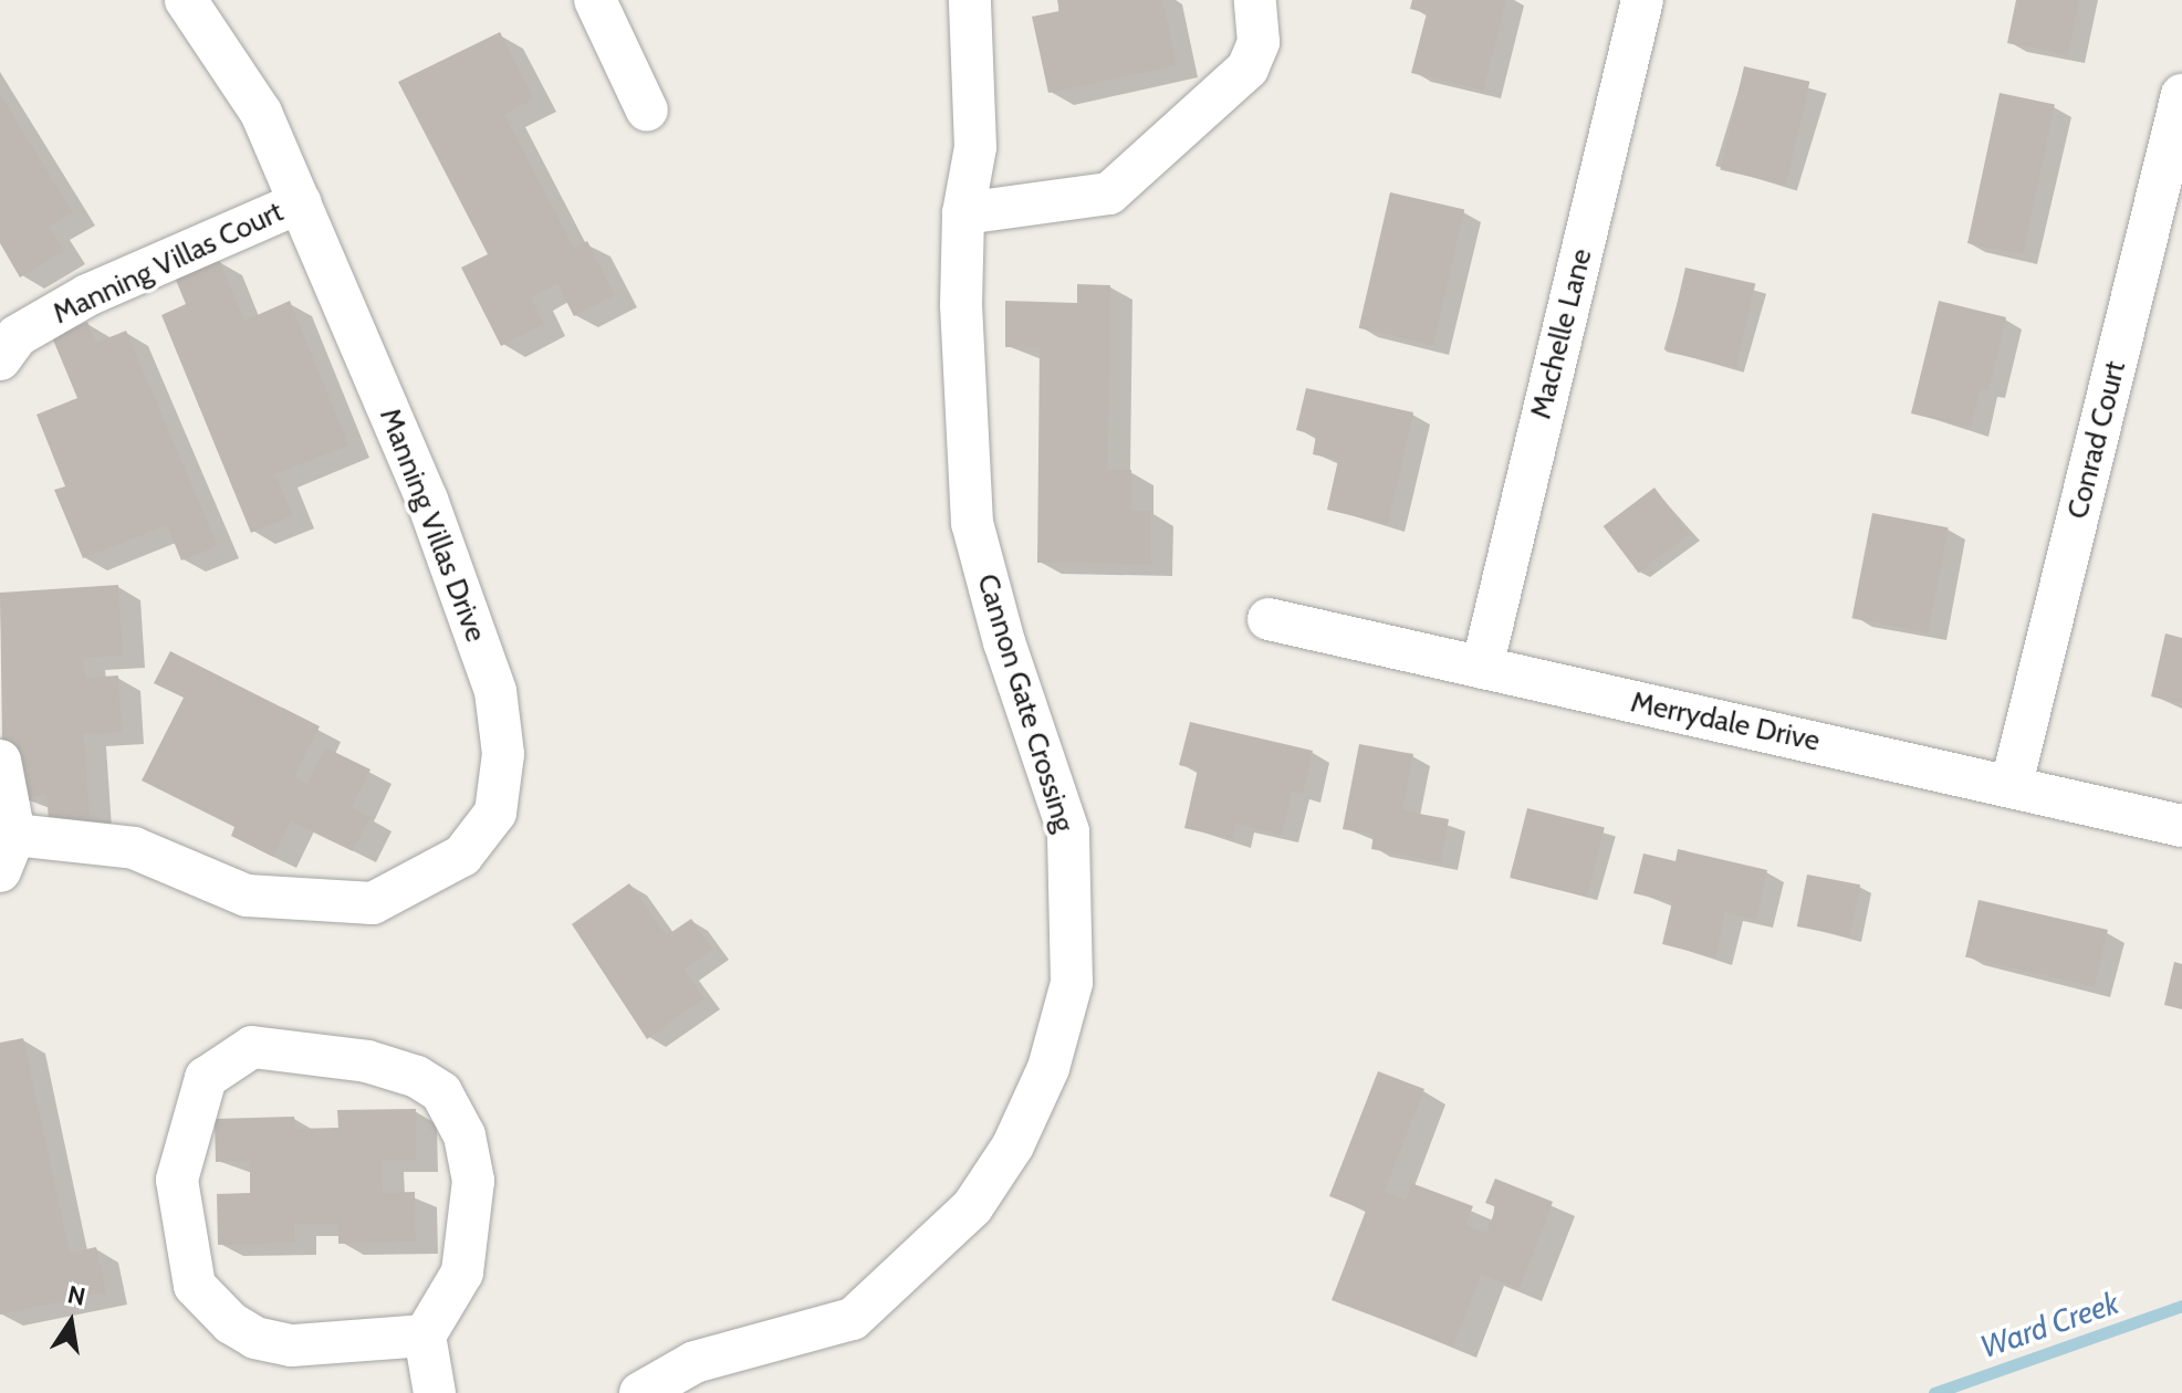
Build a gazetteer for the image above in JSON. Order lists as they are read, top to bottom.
{
  "streets": {
    "street": [
      "Manning Villas Court",
      "Machelle Lane",
      "Conrad Court",
      "Manning Villas Drive",
      "Cannon Gate Crossing",
      "Merrydale Drive"
    ]
  },
  "crossings": [
    ["Manning Villas Court", "Manning Villas Drive"],
    ["Machelle Lane", "Merrydale Drive"],
    ["Conrad Court", "Merrydale Drive"]
  ],
  "water": ["Ward Creek"],
  "north": "top"
}
